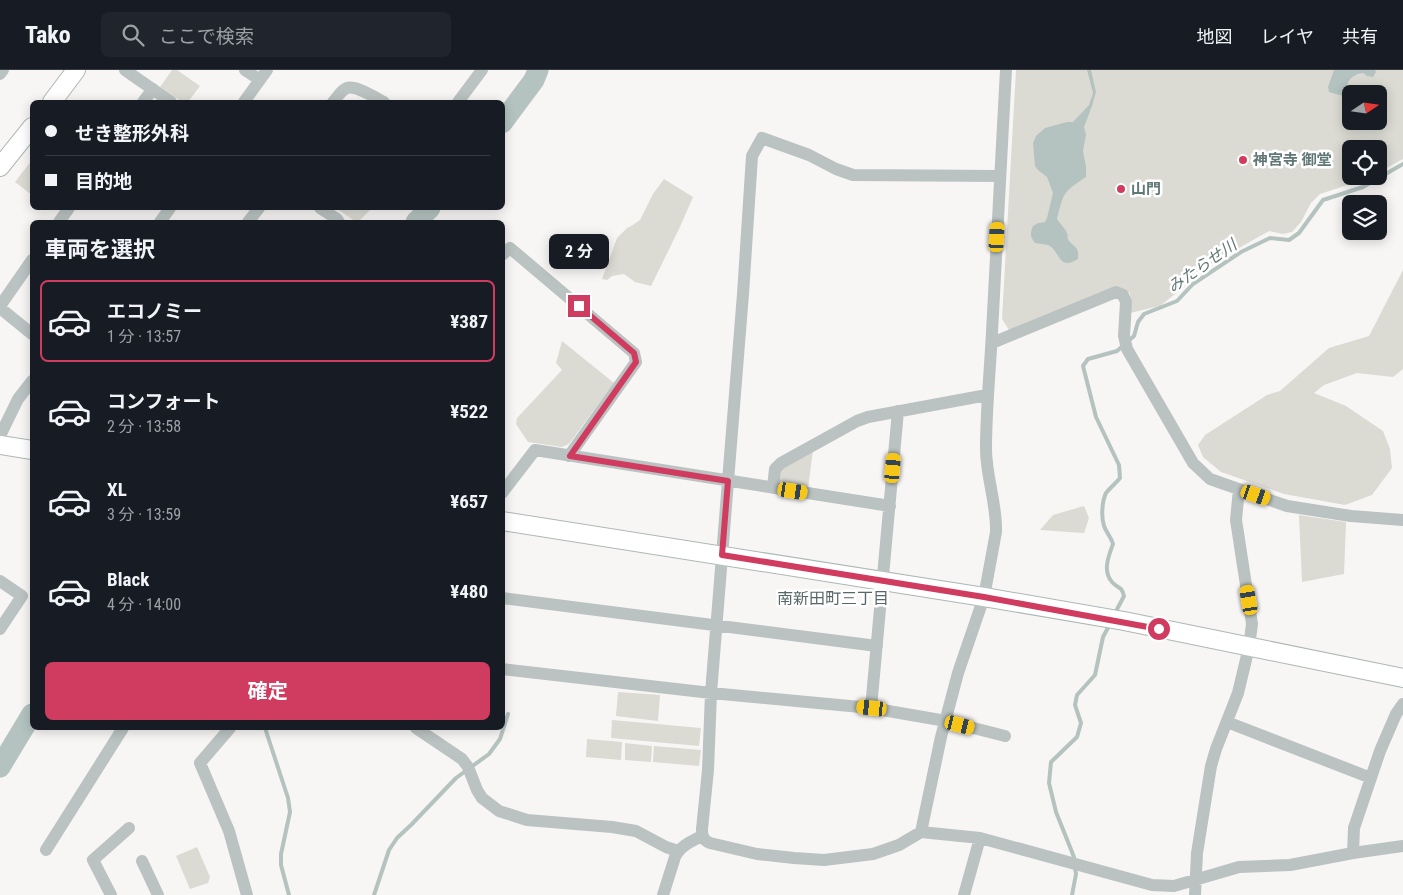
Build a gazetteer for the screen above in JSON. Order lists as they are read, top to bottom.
{
  "districts": ["南新田町三丁目"],
  "water": ["みたらせ川"],
  "places": ["神宮寺 御堂", "山門"],
  "north": "right",
  "page": {
    "header": "Tako",
    "search": "ここで検索",
    "nav": ["地図", "レイヤ", "共有"],
    "banner": ["せき整形外科", "目的地"],
    "heading": "車両を選択",
    "bubble": "2 分",
    "list": [
      {
        "name": "エコノミー",
        "note": "1 分 · 13:57",
        "value": "¥387"
      },
      {
        "name": "コンフォート",
        "note": "2 分 · 13:58",
        "value": "¥522"
      },
      {
        "name": "XL",
        "note": "3 分 · 13:59",
        "value": "¥657"
      },
      {
        "name": "Black",
        "note": "4 分 · 14:00",
        "value": "¥480"
      }
    ],
    "buttons": "確定"
  }
}
